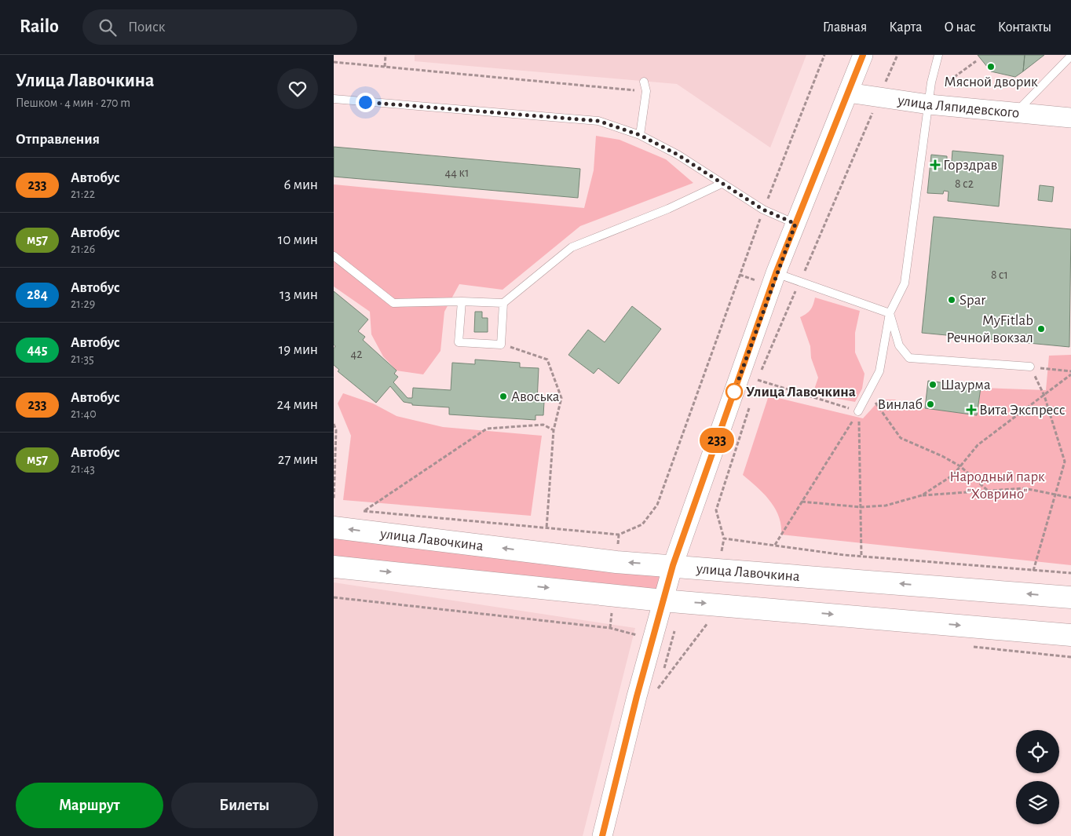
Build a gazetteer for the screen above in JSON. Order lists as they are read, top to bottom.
{
  "streets": {
    "main road": ["улица Лавочкина"],
    "street": ["улица Ляпидевского"]
  },
  "parks": ["Народный парк \"Ховрино\""],
  "places": {
    "other": [
      "Мясной дворик",
      "Spar",
      "MyFitlab Речной вокзал",
      "Шаурма",
      "Улица Лавочкина",
      "Авоська",
      "Винлаб"
    ],
    "health": ["Горздрав", "Вита Экспресс"]
  },
  "lines": ["bus line 233"],
  "house_numbers": [
    "44 к1",
    "8 с2",
    "8 с1",
    "42"
  ],
  "page": {
    "header": "Railo",
    "search": "Поиск",
    "nav": [
      "Главная",
      "Карта",
      "О нас",
      "Контакты"
    ],
    "heading": [
      ["Улица Лавочкина", "Пешком · 4 мин · 270 m"],
      "Отправления"
    ],
    "on_map": "233",
    "list": [
      {
        "mark": "233",
        "name": "Автобус",
        "note": "21:22",
        "value": "6 мин"
      },
      {
        "mark": "м57",
        "name": "Автобус",
        "note": "21:26",
        "value": "10 мин"
      },
      {
        "mark": "284",
        "name": "Автобус",
        "note": "21:29",
        "value": "13 мин"
      },
      {
        "mark": "445",
        "name": "Автобус",
        "note": "21:35",
        "value": "19 мин"
      },
      {
        "mark": "233",
        "name": "Автобус",
        "note": "21:40",
        "value": "24 мин"
      },
      {
        "mark": "м57",
        "name": "Автобус",
        "note": "21:43",
        "value": "27 мин"
      }
    ],
    "buttons": ["Маршрут", "Билеты"]
  }
}
